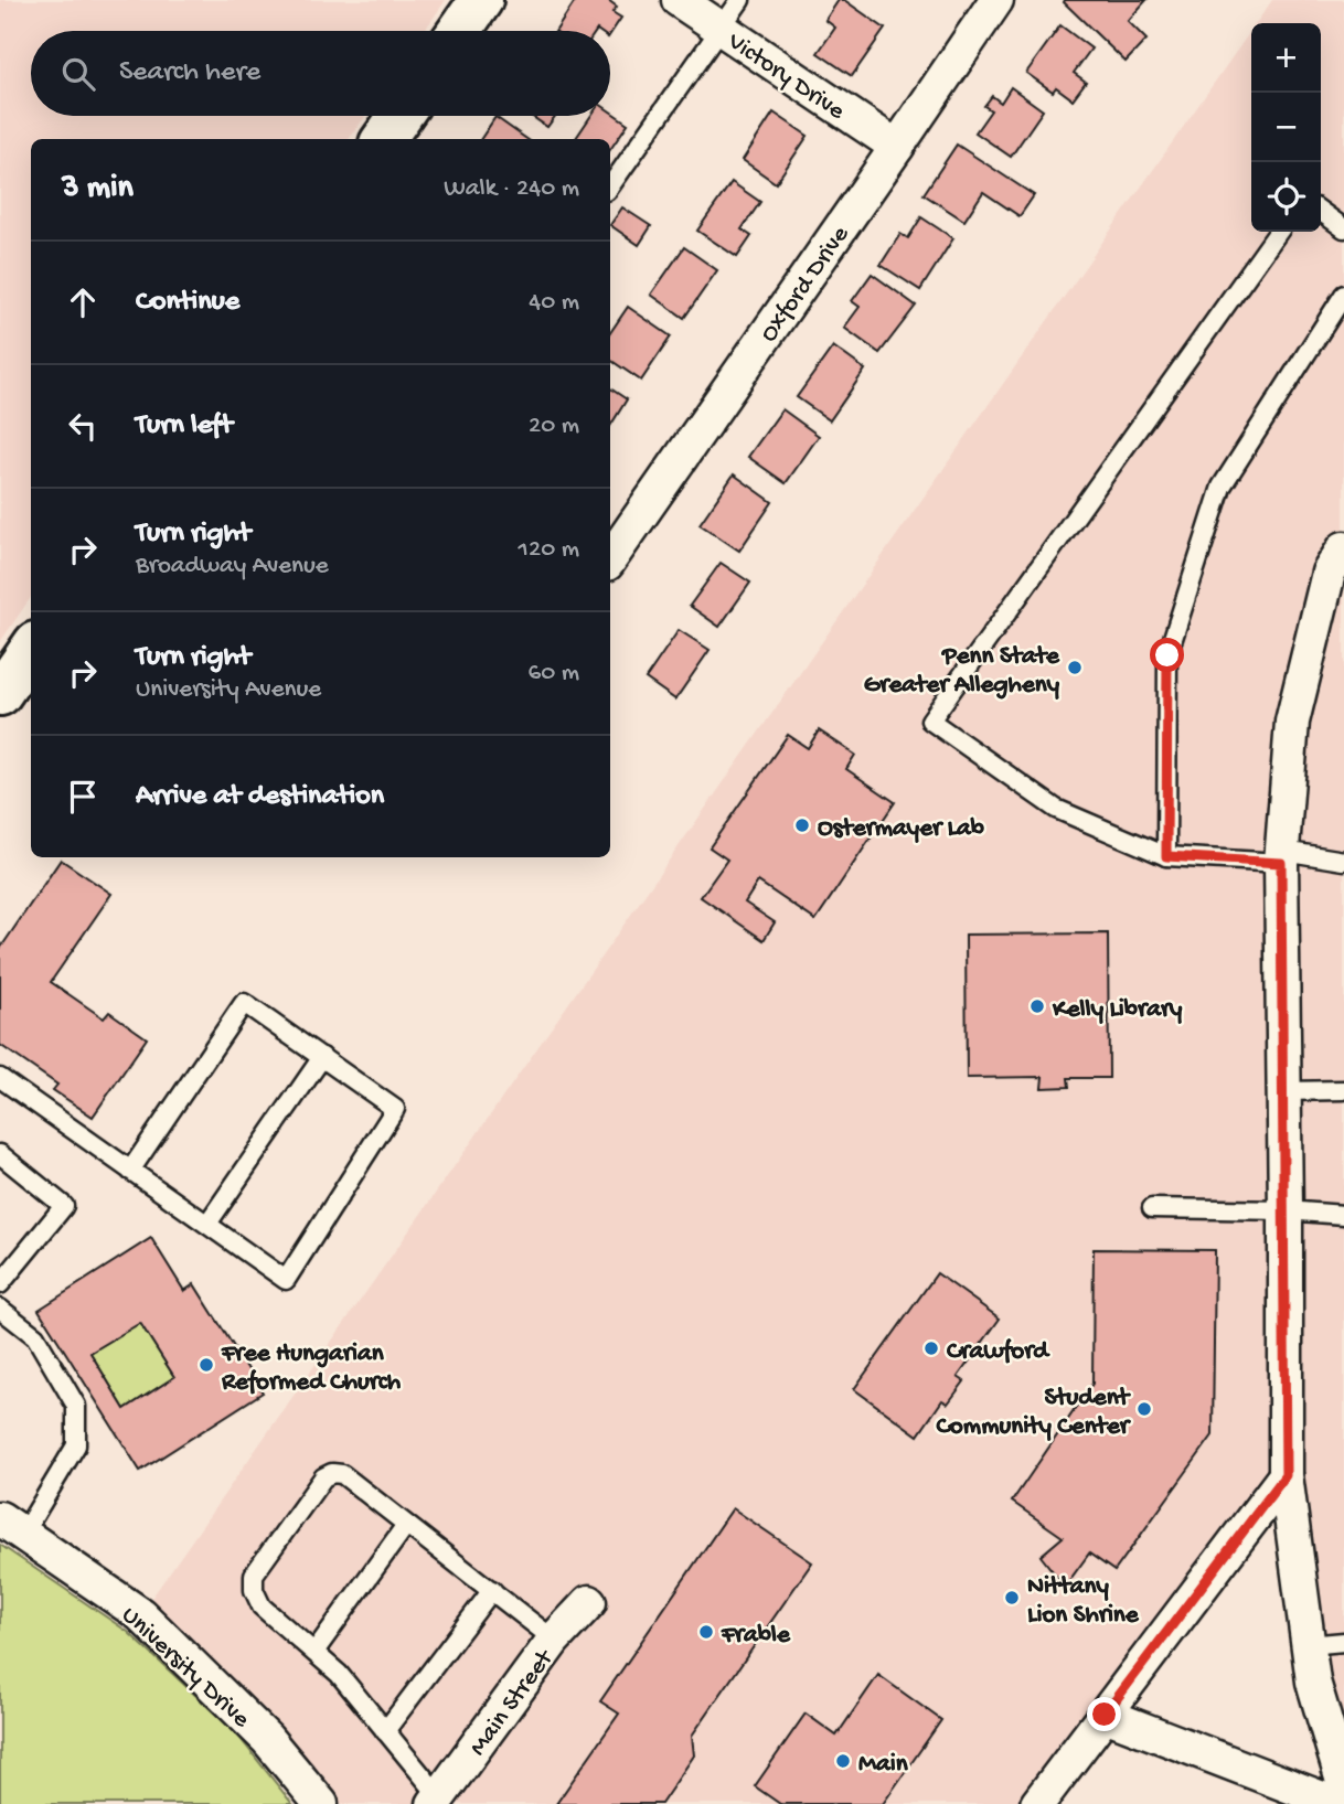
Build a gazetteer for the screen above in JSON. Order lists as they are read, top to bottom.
{
  "streets": {
    "street": [
      "Victory Drive",
      "Oxford Drive",
      "University Drive",
      "Main Street"
    ]
  },
  "crossings": [
    ["Victory Drive", "Oxford Drive"]
  ],
  "places": [
    "Penn State Greater Allegheny",
    "Ostermayer Lab",
    "Kelly Library",
    "Crawford",
    "Free Hungarian Reformed Church",
    "Student Community Center",
    "Nittany Lion Shrine",
    "Frable",
    "Main"
  ],
  "page": {
    "map_buttons": ["+", "−"],
    "search": "Search here",
    "heading": ["3 min", "Walk · 240 m"],
    "list": [
      ["Continue", "40 m"],
      ["Turn left", "20 m"],
      ["Turn right", "Broadway Avenue", "120 m"],
      ["Turn right", "University Avenue", "60 m"],
      "Arrive at destination"
    ]
  }
}
